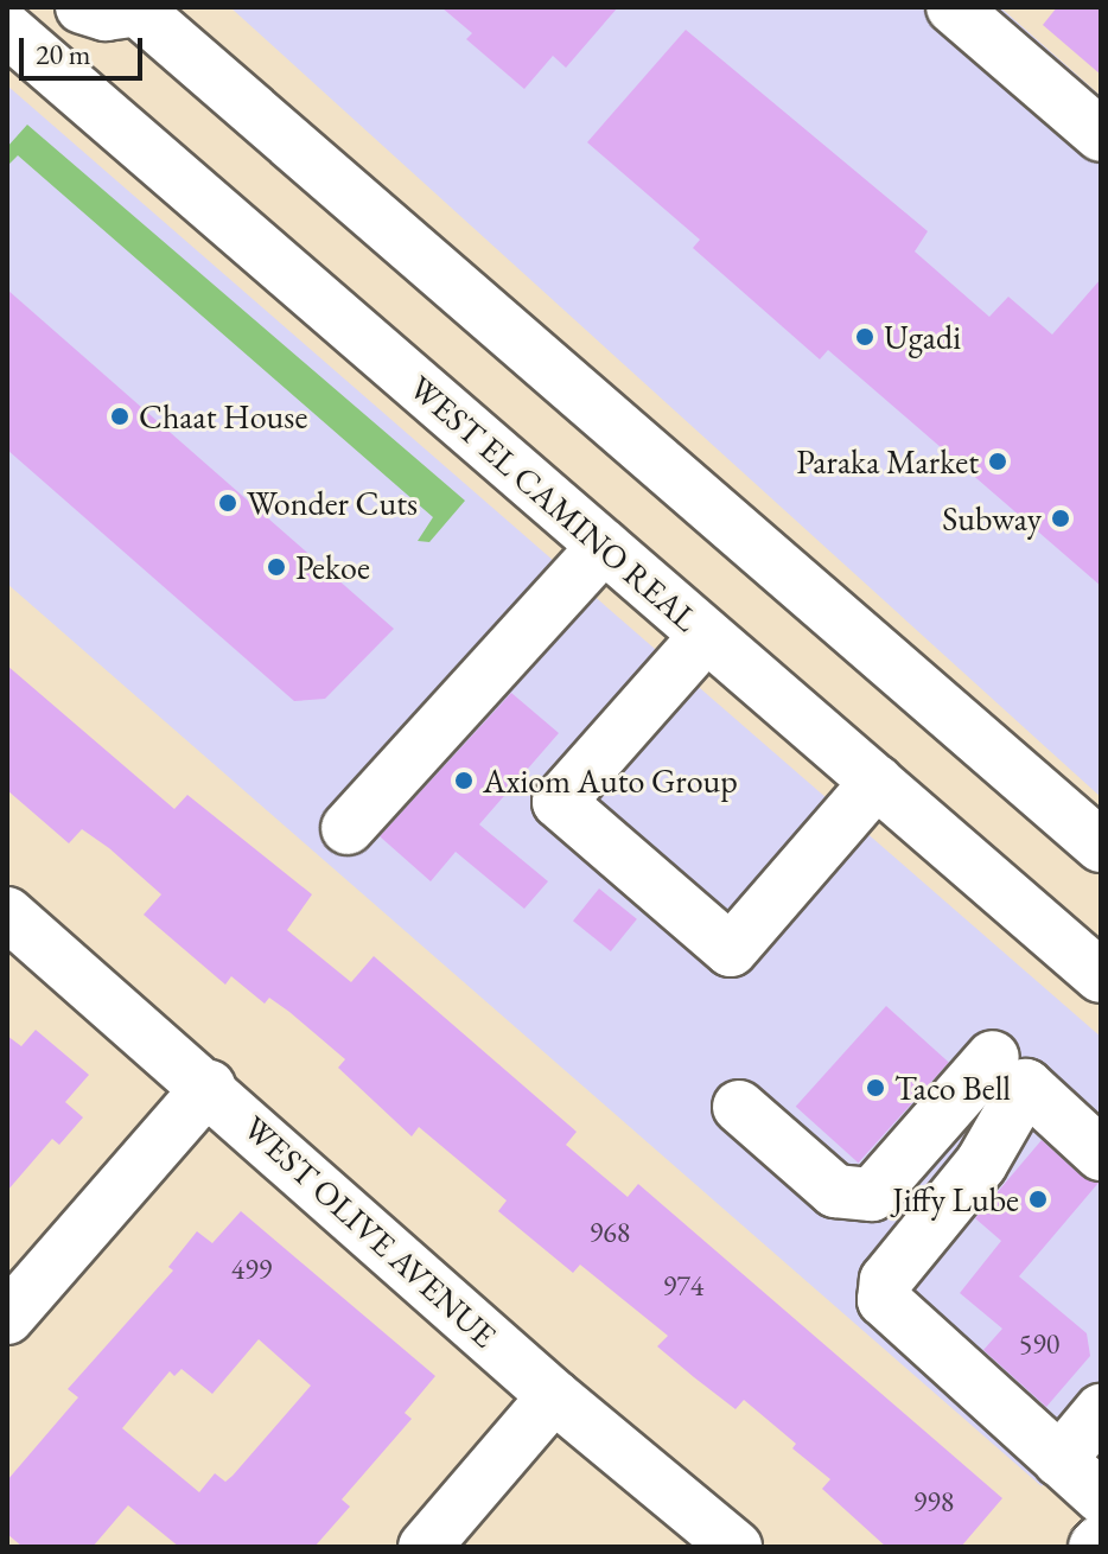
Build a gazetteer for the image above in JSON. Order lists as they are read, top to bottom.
{
  "streets": {
    "main road": ["WEST EL CAMINO REAL", "WEST OLIVE AVENUE"]
  },
  "places": [
    "Ugadi",
    "Chaat House",
    "Paraka Market",
    "Wonder Cuts",
    "Subway",
    "Pekoe",
    "Axiom Auto Group",
    "Taco Bell",
    "Jiffy Lube"
  ],
  "house_numbers": [
    "968",
    "499",
    "974",
    "590",
    "998"
  ],
  "scale_bar": "20 m"
}
